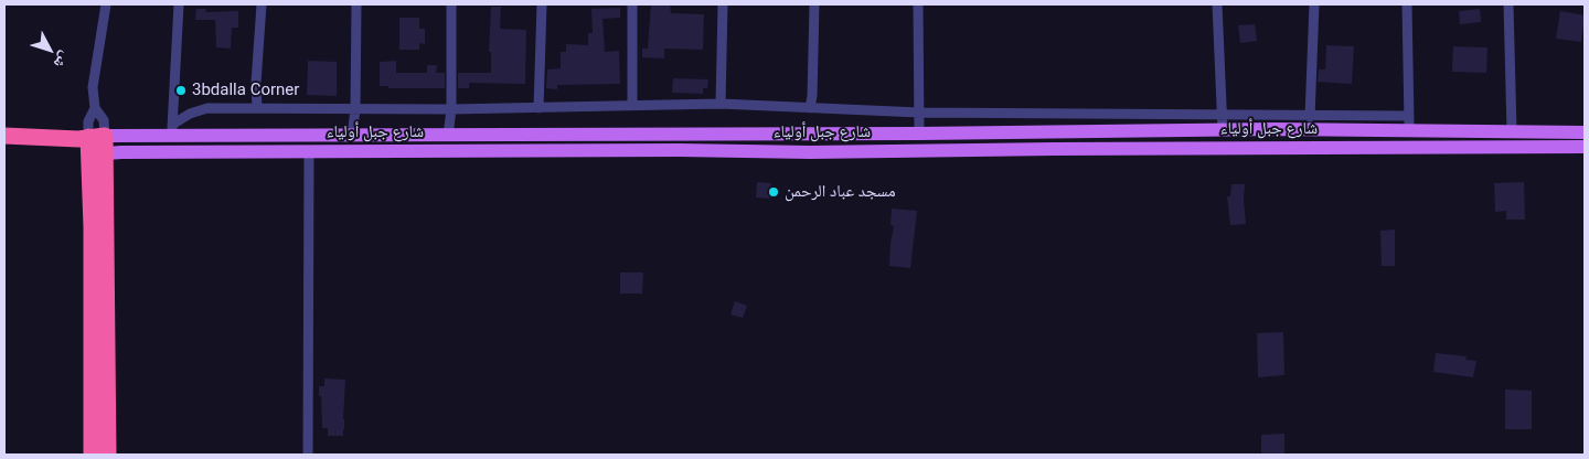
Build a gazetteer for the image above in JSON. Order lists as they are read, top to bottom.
{
  "streets": {
    "highway": ["شارع جبل أولياء"]
  },
  "places": ["3bdalla Corner", "مسجد عباد الرحمن"],
  "north": "bottom right"
}
